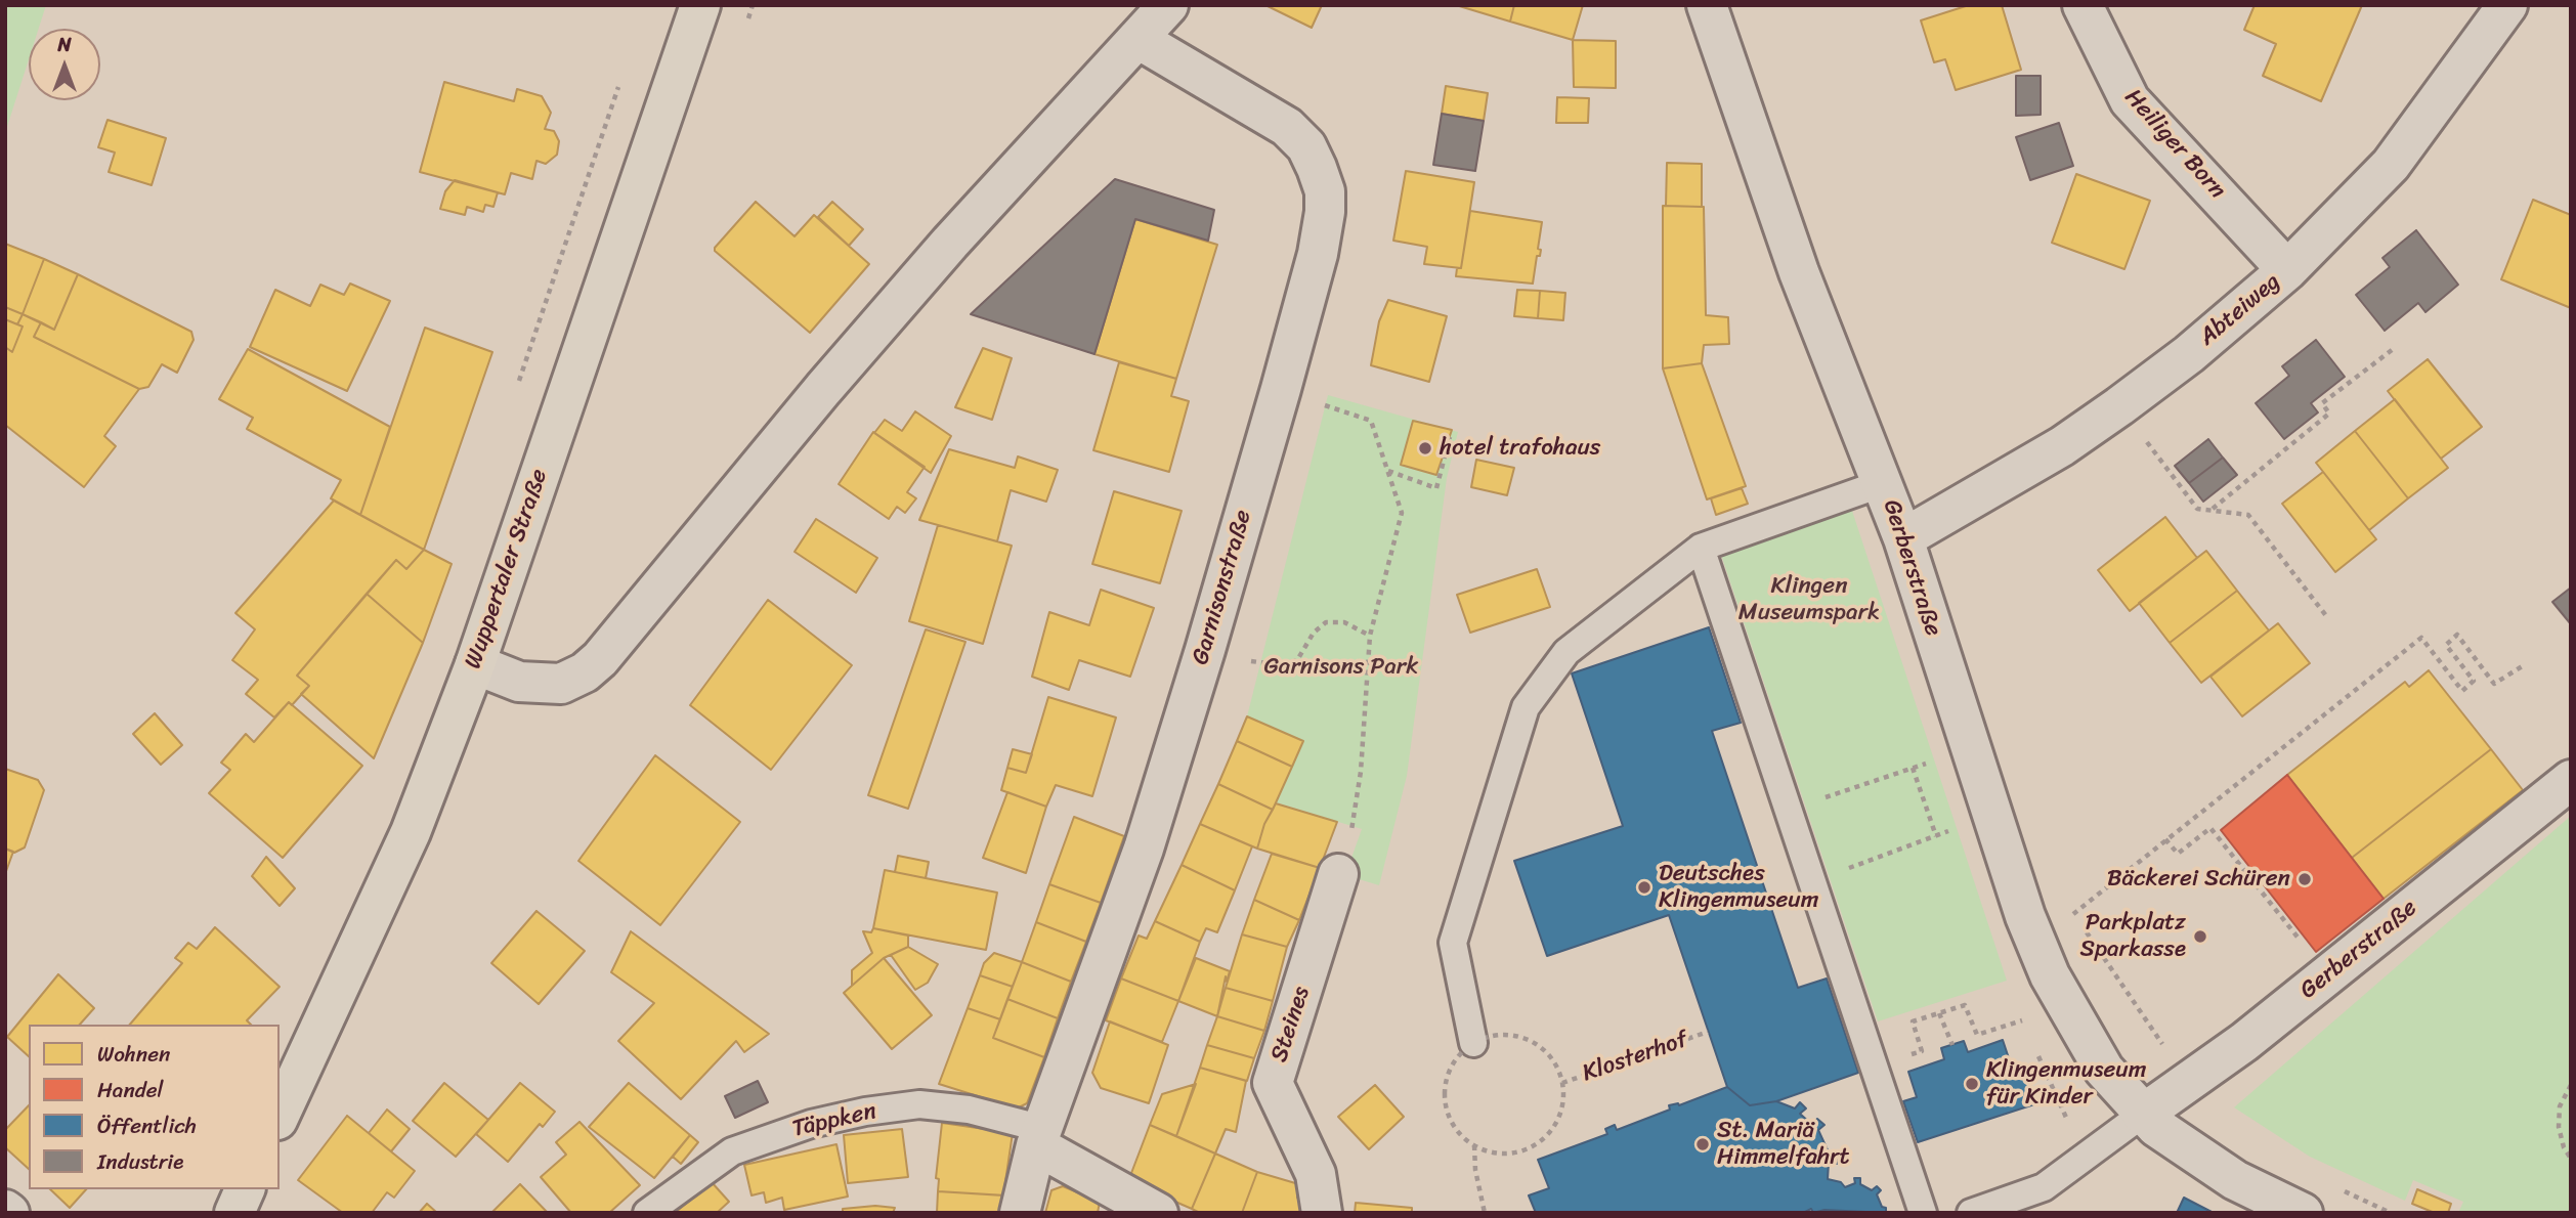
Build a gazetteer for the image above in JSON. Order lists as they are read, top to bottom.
{
  "streets": {
    "main road": ["Wuppertaler Straße"],
    "street": [
      "Heiliger Born",
      "Abteiweg",
      "Gerberstraße",
      "Garnisonstraße",
      "Steines",
      "Täppken"
    ],
    "path": ["Klosterhof"]
  },
  "crossings": [
    ["Heiliger Born", "Abteiweg"],
    ["Abteiweg", "Gerberstraße"],
    ["Garnisonstraße", "Täppken"]
  ],
  "parks": ["Klingen Museumspark", "Garnisons Park"],
  "places": [
    "hotel trafohaus",
    "Bäckerei Schüren",
    "Deutsches Klingenmuseum",
    "Parkplatz Sparkasse",
    "Klingenmuseum für Kinder",
    "St. Mariä Himmelfahrt"
  ],
  "legend": [
    "Wohnen",
    "Handel",
    "Öffentlich",
    "Industrie"
  ],
  "north": "top"
}
